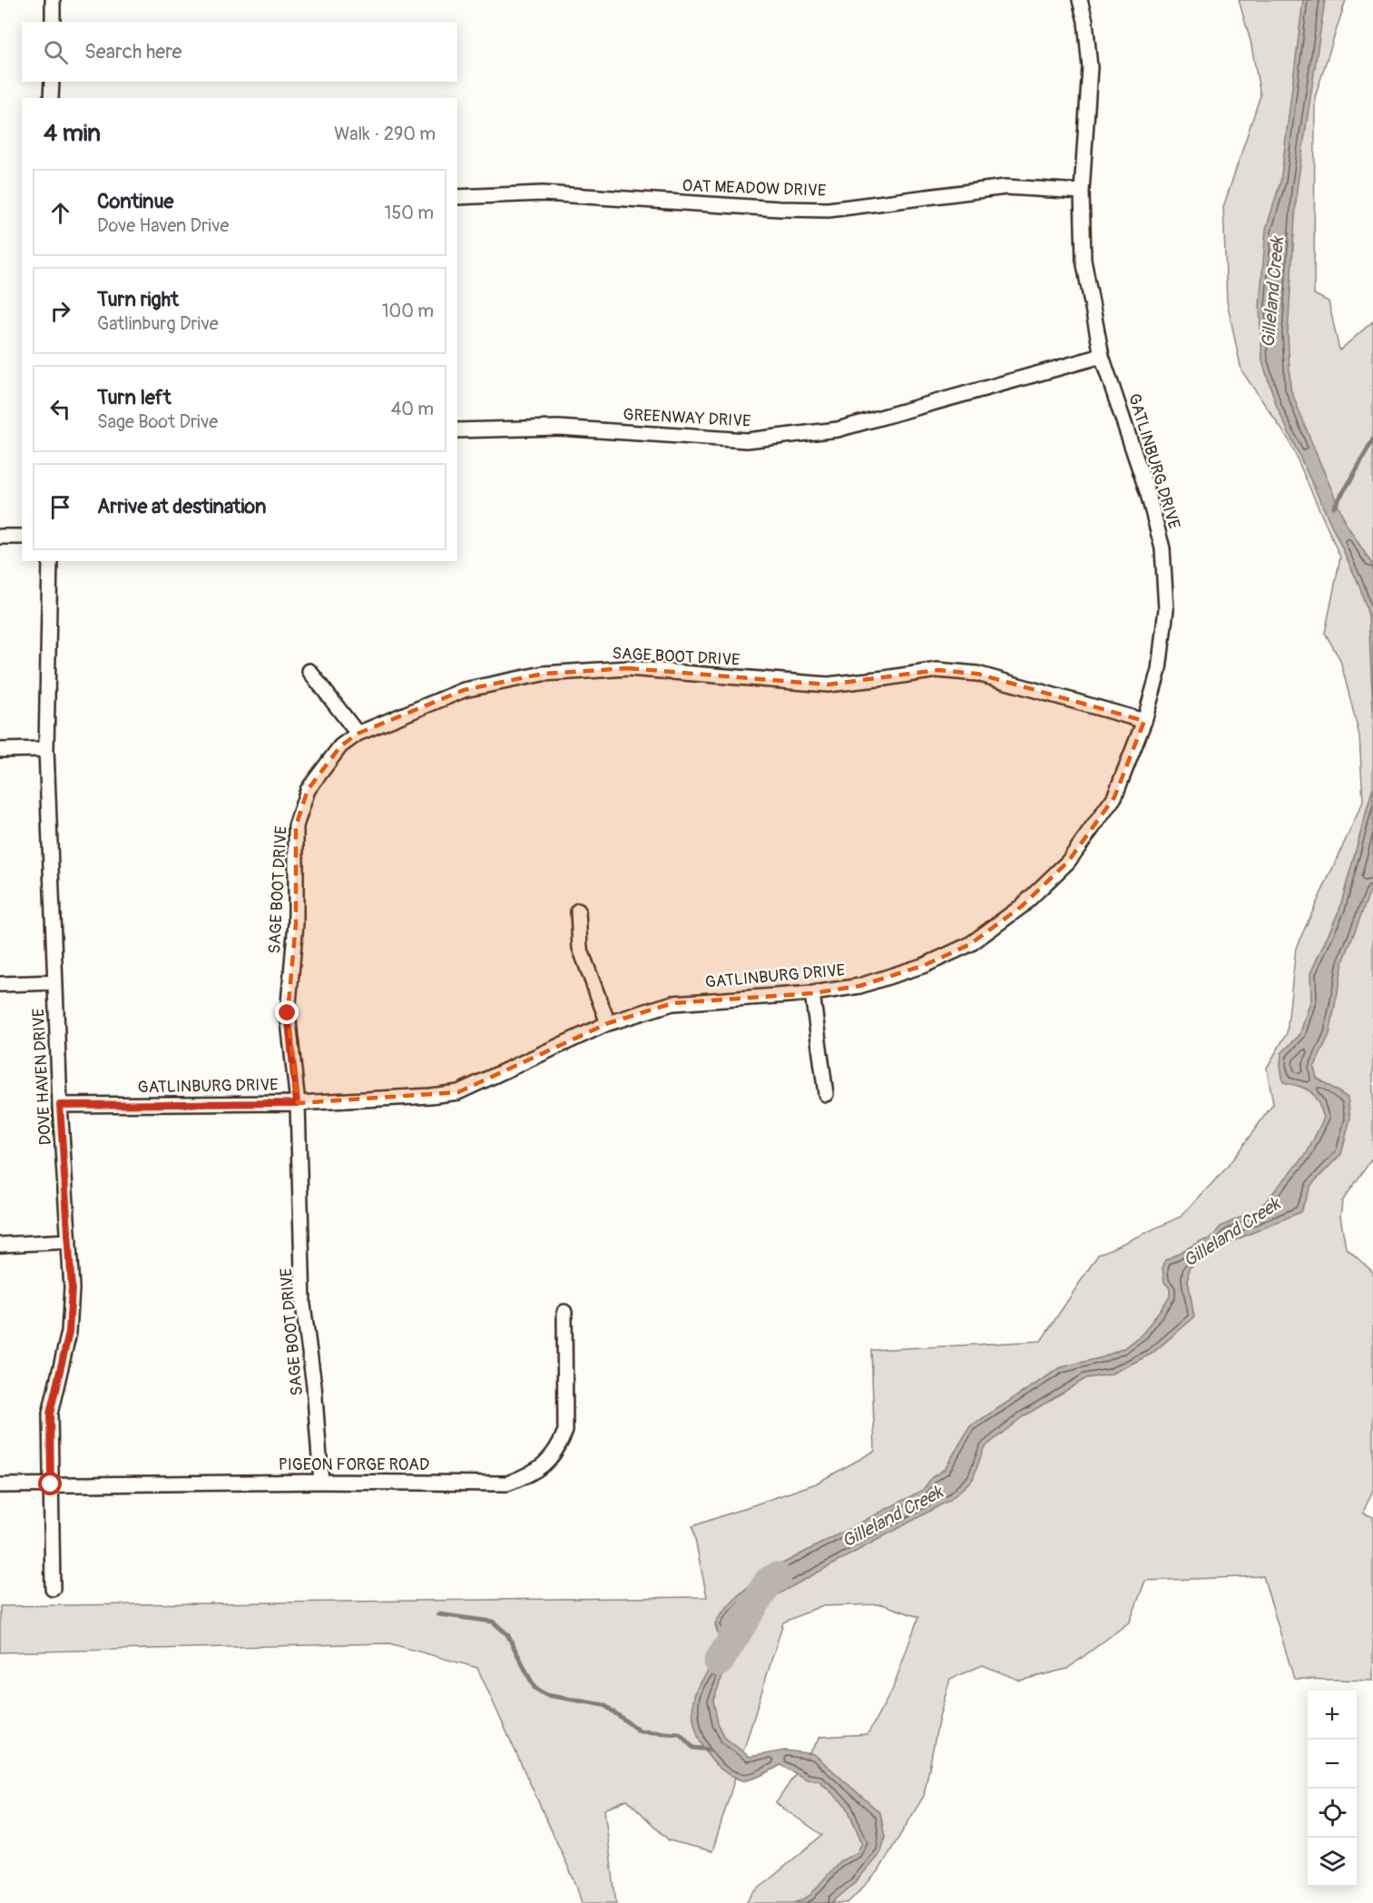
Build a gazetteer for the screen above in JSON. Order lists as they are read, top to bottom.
{
  "streets": {
    "street": [
      "OAT MEADOW DRIVE",
      "GREENWAY DRIVE",
      "GATLINBURG DRIVE",
      "SAGE BOOT DRIVE",
      "DOVE HAVEN DRIVE",
      "PIGEON FORGE ROAD"
    ]
  },
  "crossings": [
    ["OAT MEADOW DRIVE", "GATLINBURG DRIVE"],
    ["GREENWAY DRIVE", "GATLINBURG DRIVE"],
    ["GATLINBURG DRIVE", "SAGE BOOT DRIVE"],
    ["GATLINBURG DRIVE", "DOVE HAVEN DRIVE"],
    ["SAGE BOOT DRIVE", "PIGEON FORGE ROAD"],
    ["DOVE HAVEN DRIVE", "PIGEON FORGE ROAD"]
  ],
  "water": ["Gilleland Creek"],
  "page": {
    "search": "Search here",
    "heading": ["4 min", "Walk · 290 m"],
    "list": [
      ["Continue", "Dove Haven Drive", "150 m"],
      ["Turn right", "Gatlinburg Drive", "100 m"],
      ["Turn left", "Sage Boot Drive", "40 m"],
      "Arrive at destination"
    ],
    "map_buttons": ["+", "−"]
  }
}
